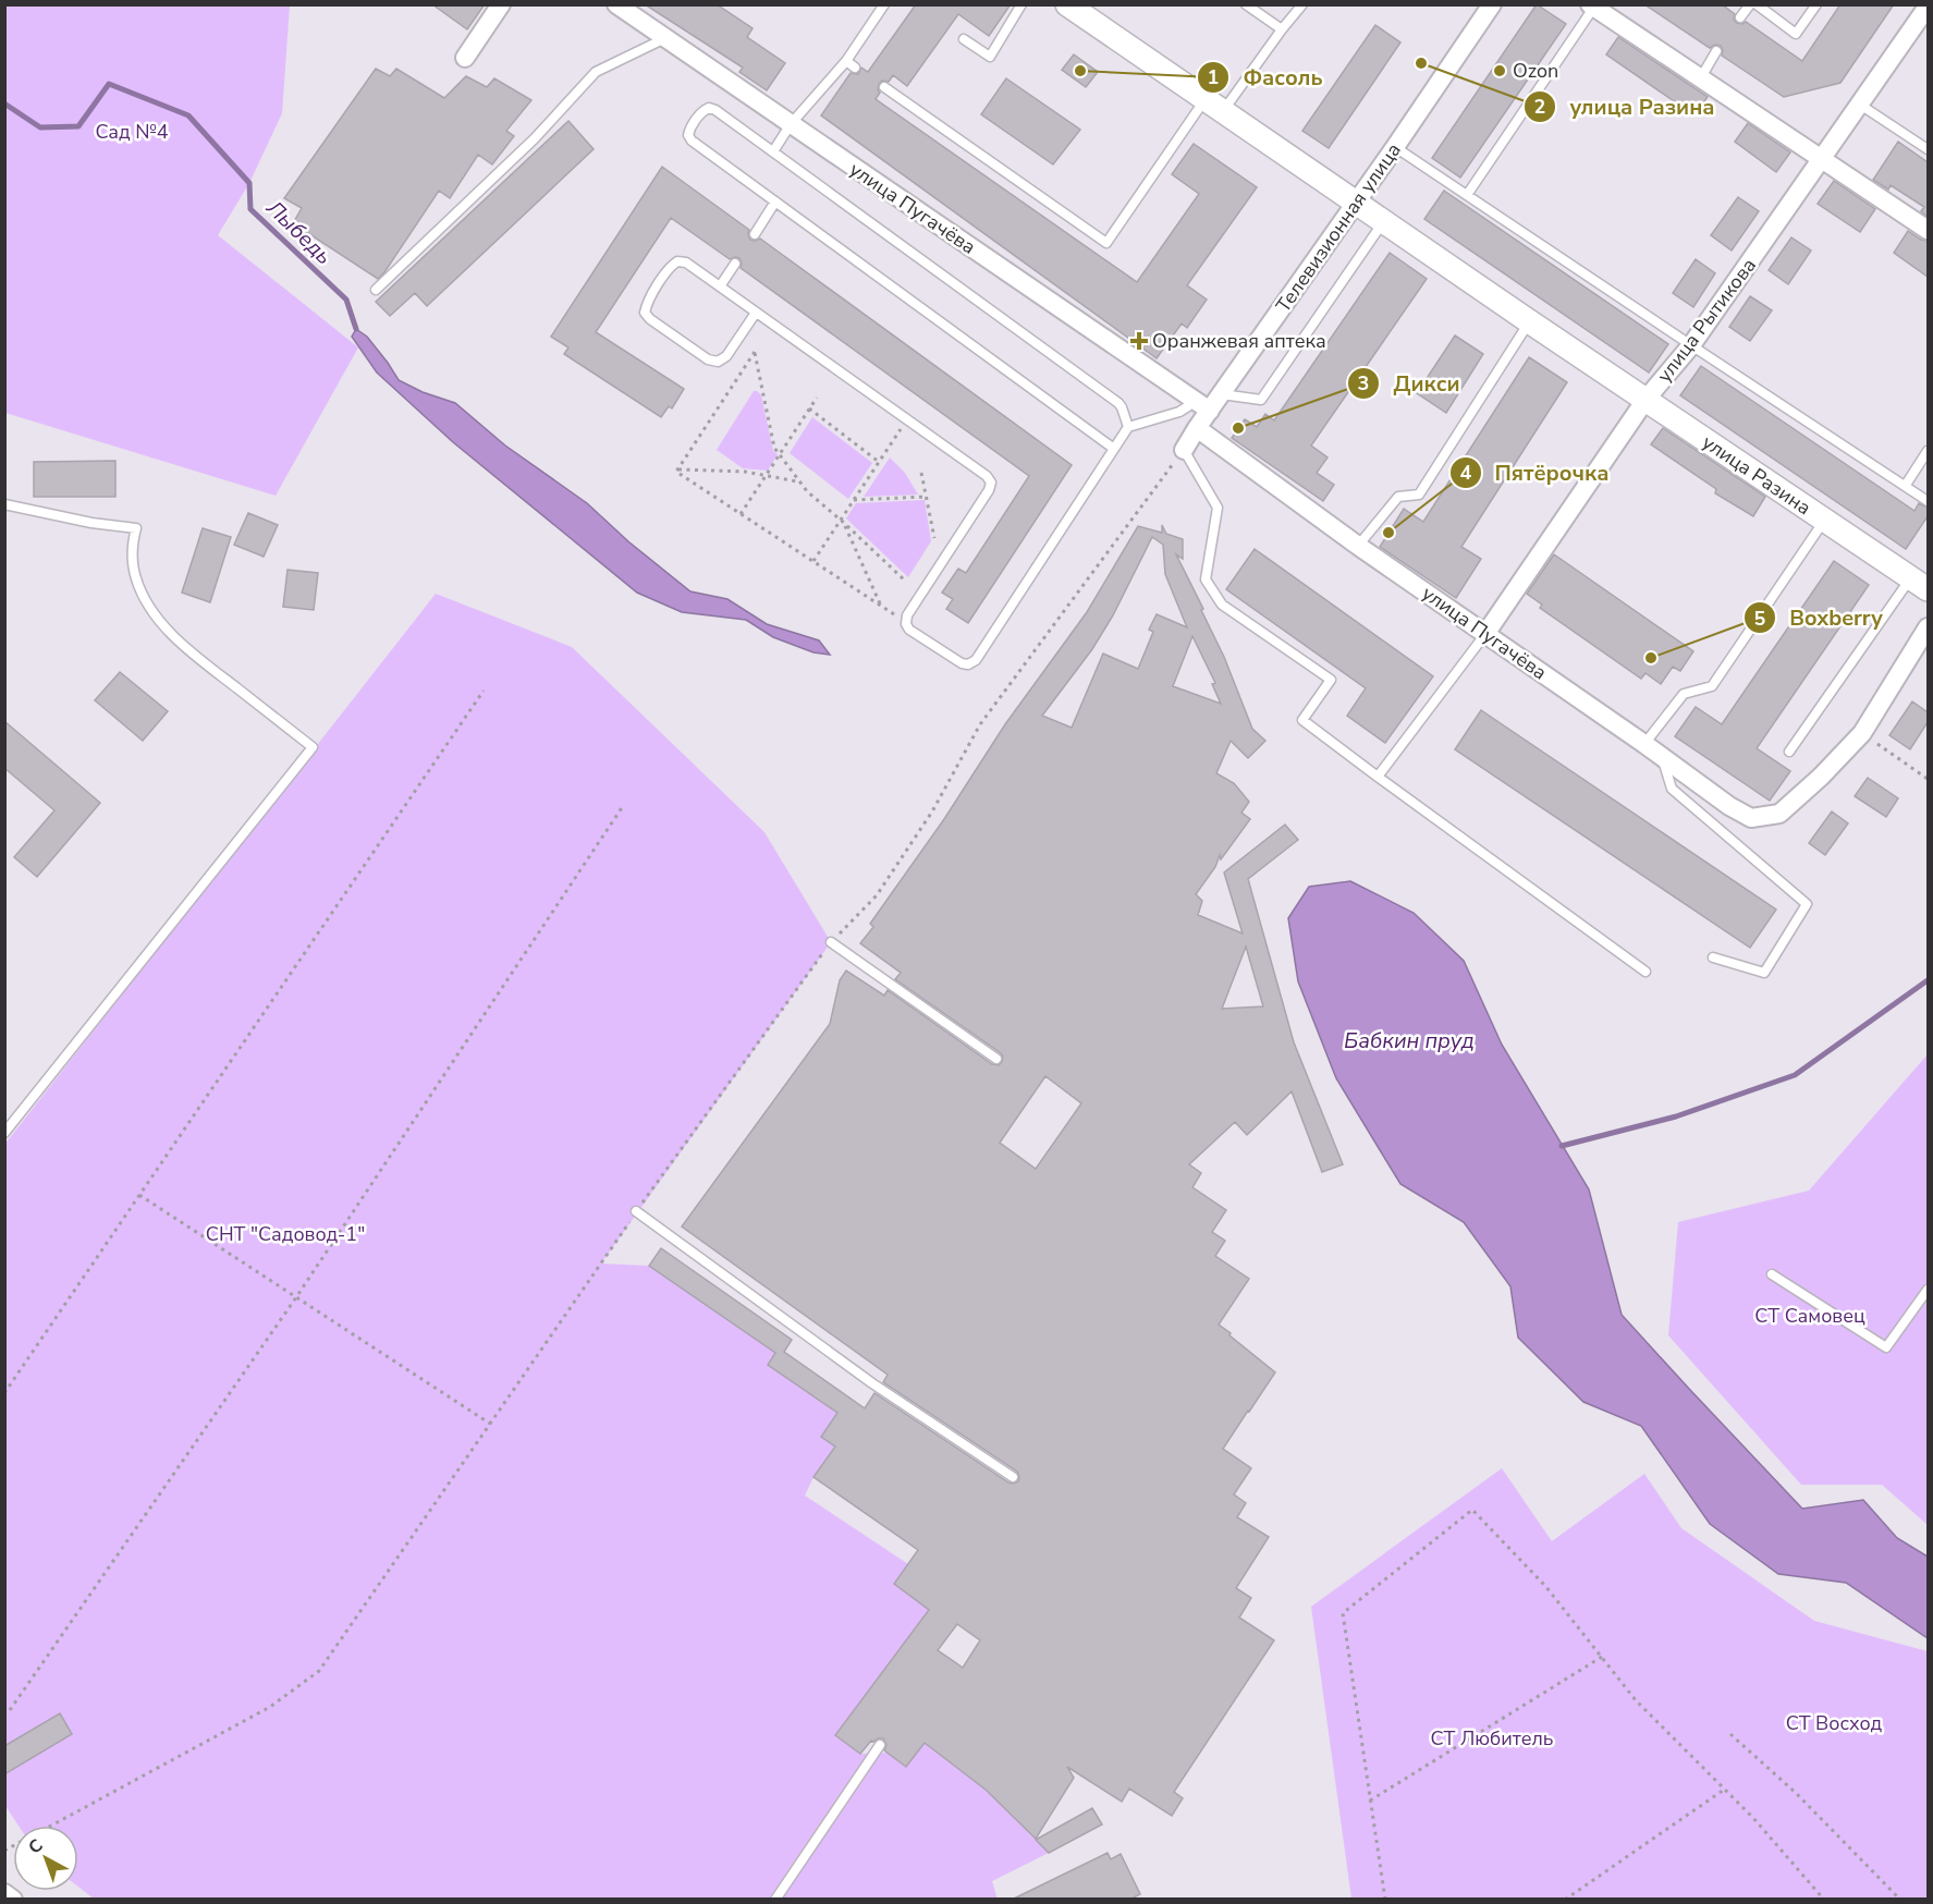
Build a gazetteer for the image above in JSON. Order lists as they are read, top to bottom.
{
  "streets": {
    "street": [
      "улица Пугачёва",
      "Телевизионная улица",
      "улица Рытикова",
      "улица Разина"
    ]
  },
  "crossings": [
    ["улица Пугачёва", "Телевизионная улица"],
    ["улица Пугачёва", "улица Рытикова"],
    ["Телевизионная улица", "улица Разина"],
    ["улица Рытикова", "улица Разина"]
  ],
  "water": ["Лыбедь", "Бабкин пруд"],
  "parks": [
    "Сад №4",
    "СНТ \"Садовод-1\"",
    "СТ Самовец",
    "СТ Восход",
    "СТ Любитель"
  ],
  "places": {
    "other": [
      "улица Разина",
      "Фасоль",
      "Ozon",
      "Дикси",
      "Пятёрочка",
      "Boxberry"
    ],
    "health": ["Оранжевая аптека"]
  },
  "north": "top left"
}
